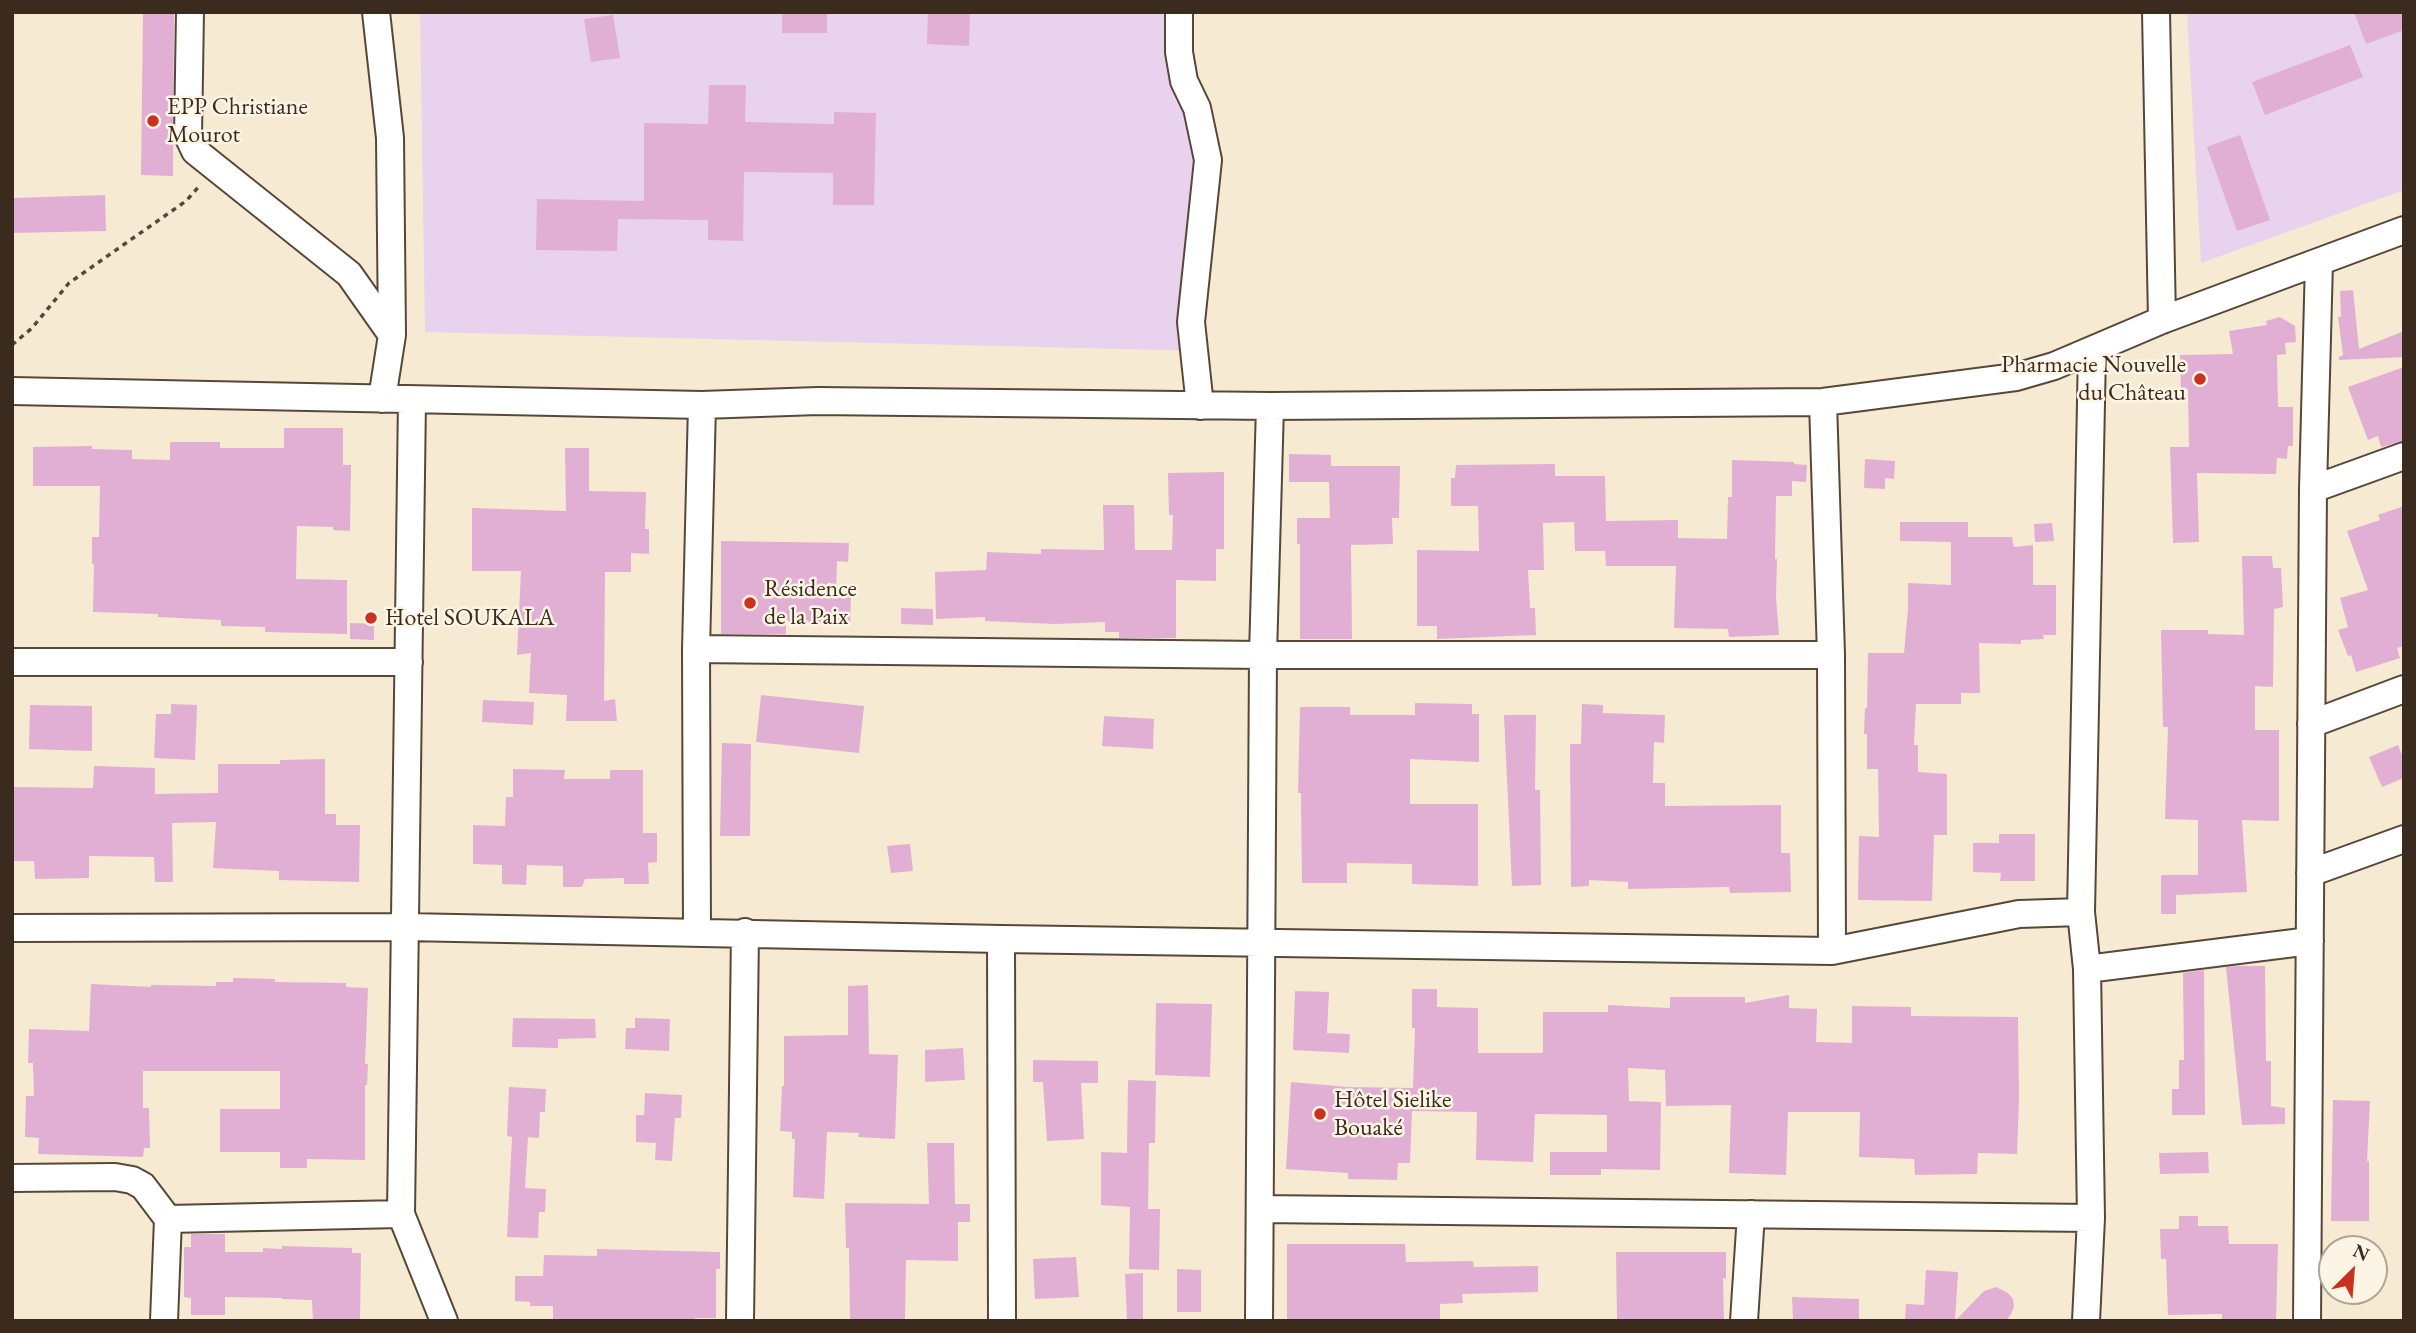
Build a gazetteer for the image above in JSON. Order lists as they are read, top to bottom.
{
  "places": [
    "EPP Christiane Mourot",
    "Pharmacie Nouvelle du Château",
    "Résidence de la Paix",
    "Hotel SOUKALA",
    "Hôtel Sielike Bouaké"
  ],
  "north": "top right"
}
